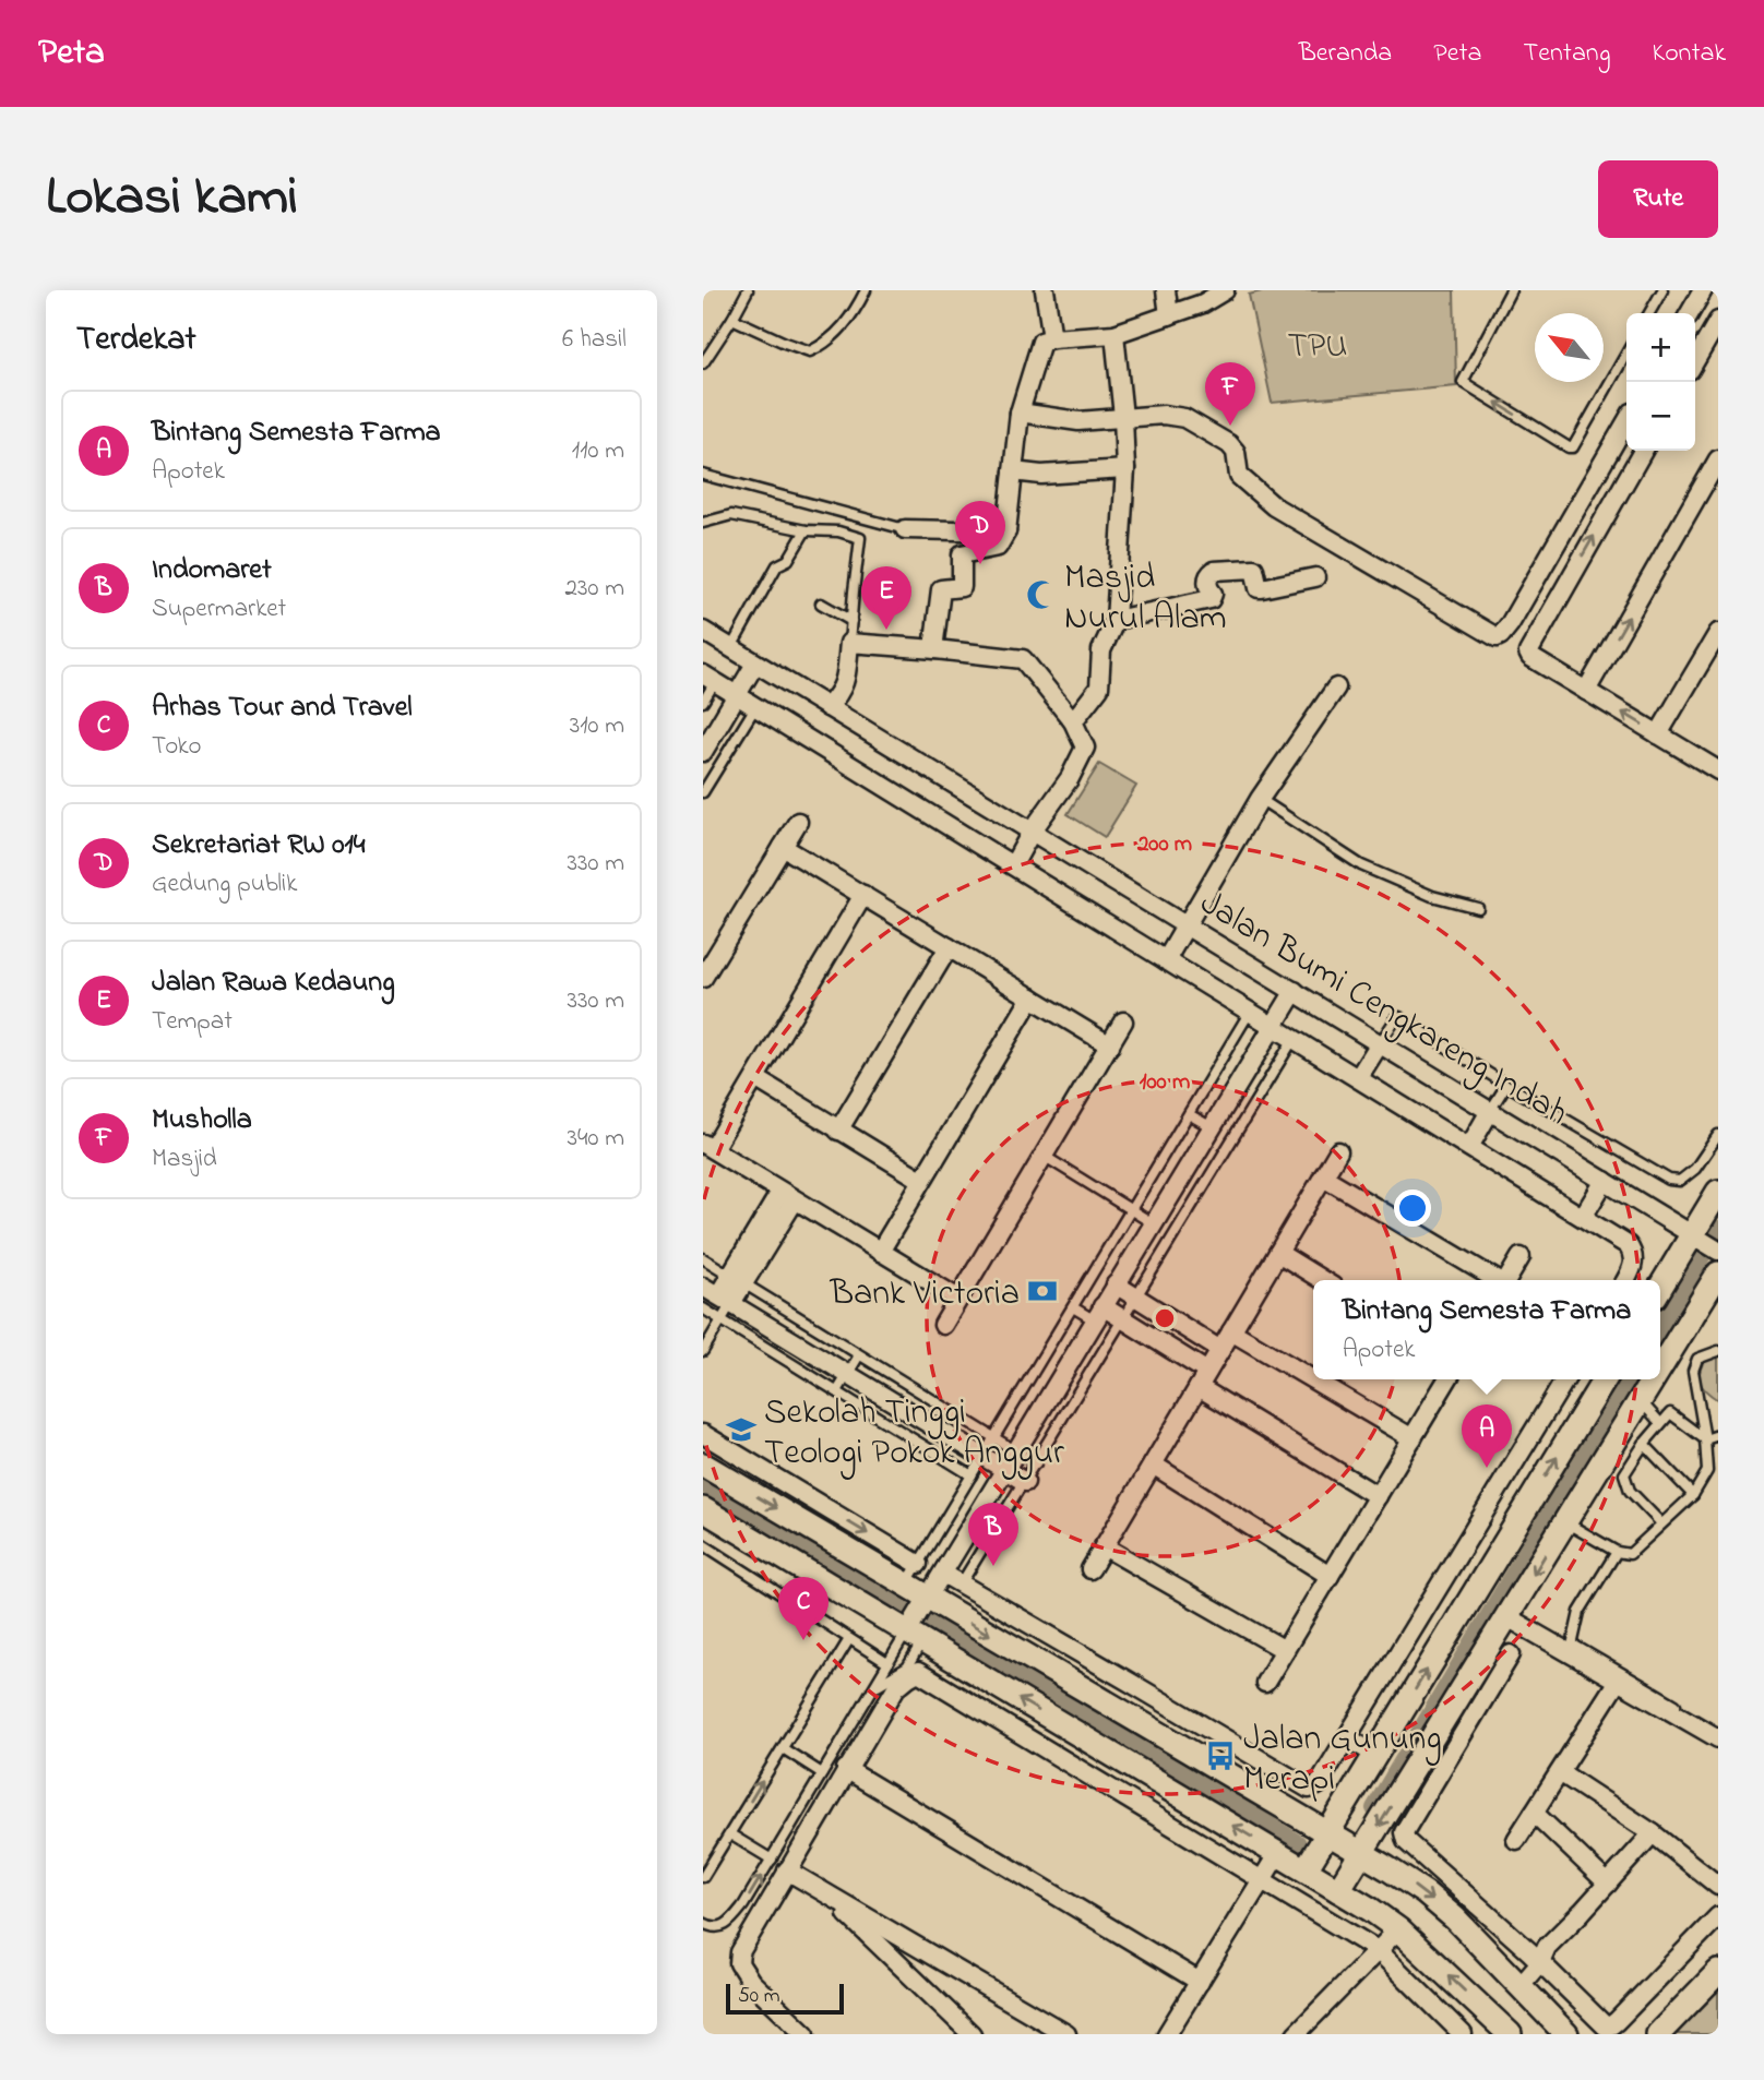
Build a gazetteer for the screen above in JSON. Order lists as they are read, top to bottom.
{
  "streets": {
    "street": ["Jalan Bumi Cengkareng Indah"]
  },
  "parks": ["TPU"],
  "places": {
    "mosque": ["Masjid Nurul Alam"],
    "bank": ["Bank Victoria"],
    "school or university": ["Sekolah Tinggi Teologi Pokok Anggur"],
    "bus stop": ["Jalan Gunung Merapi"]
  },
  "scale_bar": "50 m",
  "north": "top left",
  "page": {
    "header": "Peta",
    "nav": [
      "Beranda",
      "Peta",
      "Tentang",
      "Kontak"
    ],
    "title": "Lokasi kami",
    "buttons": "Rute",
    "heading": ["Terdekat", "6 hasil"],
    "map_buttons": ["+", "−"],
    "pins": [
      "F",
      "D",
      "E",
      "A",
      "B",
      "C"
    ],
    "list": [
      {
        "mark": "A",
        "name": "Bintang Semesta Farma",
        "note": "Apotek",
        "value": "110 m"
      },
      {
        "mark": "B",
        "name": "Indomaret",
        "note": "Supermarket",
        "value": "230 m"
      },
      {
        "mark": "C",
        "name": "Arhas Tour and Travel",
        "note": "Toko",
        "value": "310 m"
      },
      {
        "mark": "D",
        "name": "Sekretariat RW 014",
        "note": "Gedung publik",
        "value": "330 m"
      },
      {
        "mark": "E",
        "name": "Jalan Rawa Kedaung",
        "note": "Tempat",
        "value": "330 m"
      },
      {
        "mark": "F",
        "name": "Musholla",
        "note": "Masjid",
        "value": "340 m"
      }
    ],
    "popup": ["Bintang Semesta Farma", "Apotek"],
    "scale": "50 m"
  },
  "rings": ["200 m", "100 m"]
}
